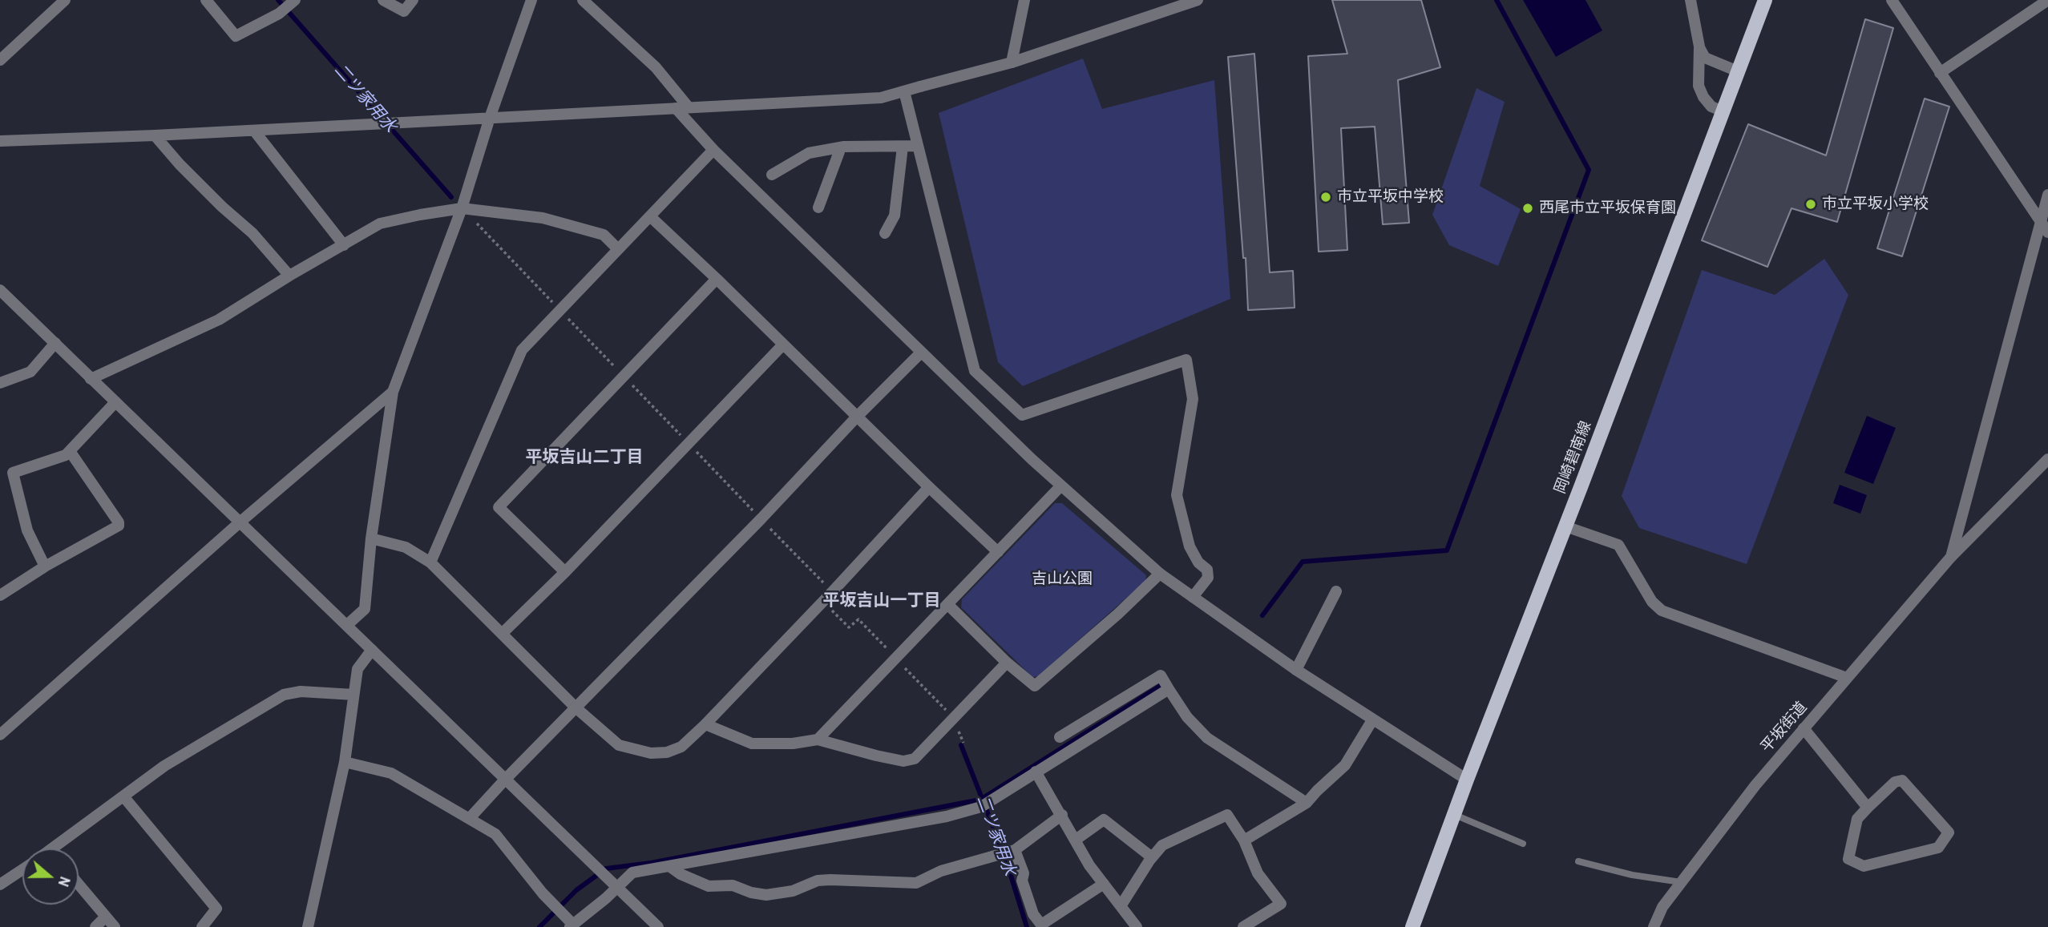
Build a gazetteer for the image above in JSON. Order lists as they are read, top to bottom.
{
  "streets": {
    "main road": ["岡崎碧南線"],
    "street": ["平坂街道"]
  },
  "districts": ["平坂吉山二丁目", "平坂吉山一丁目"],
  "water": ["二ツ家用水"],
  "parks": ["吉山公園"],
  "places": ["市立平坂中学校", "市立平坂小学校", "西尾市立平坂保育園"],
  "north": "right"
}
